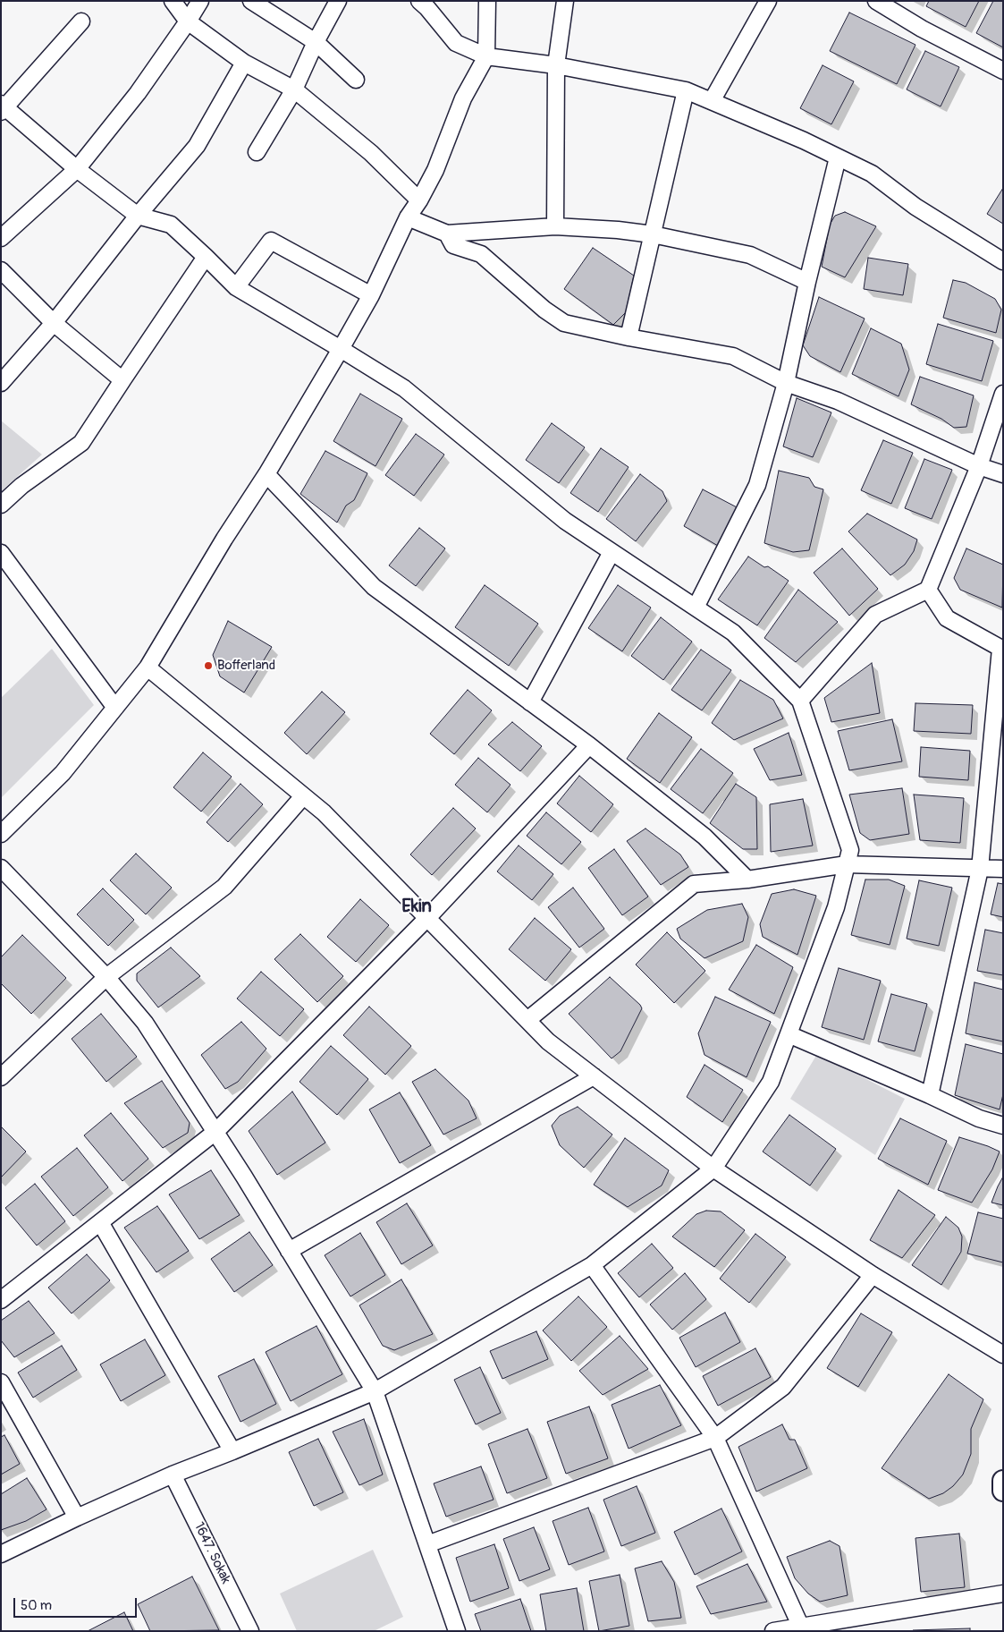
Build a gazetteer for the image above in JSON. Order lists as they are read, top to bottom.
{
  "streets": {
    "street": ["1647. Sokak"]
  },
  "districts": ["Ekin"],
  "places": ["Bofferland"],
  "scale_bar": "50 m"
}
